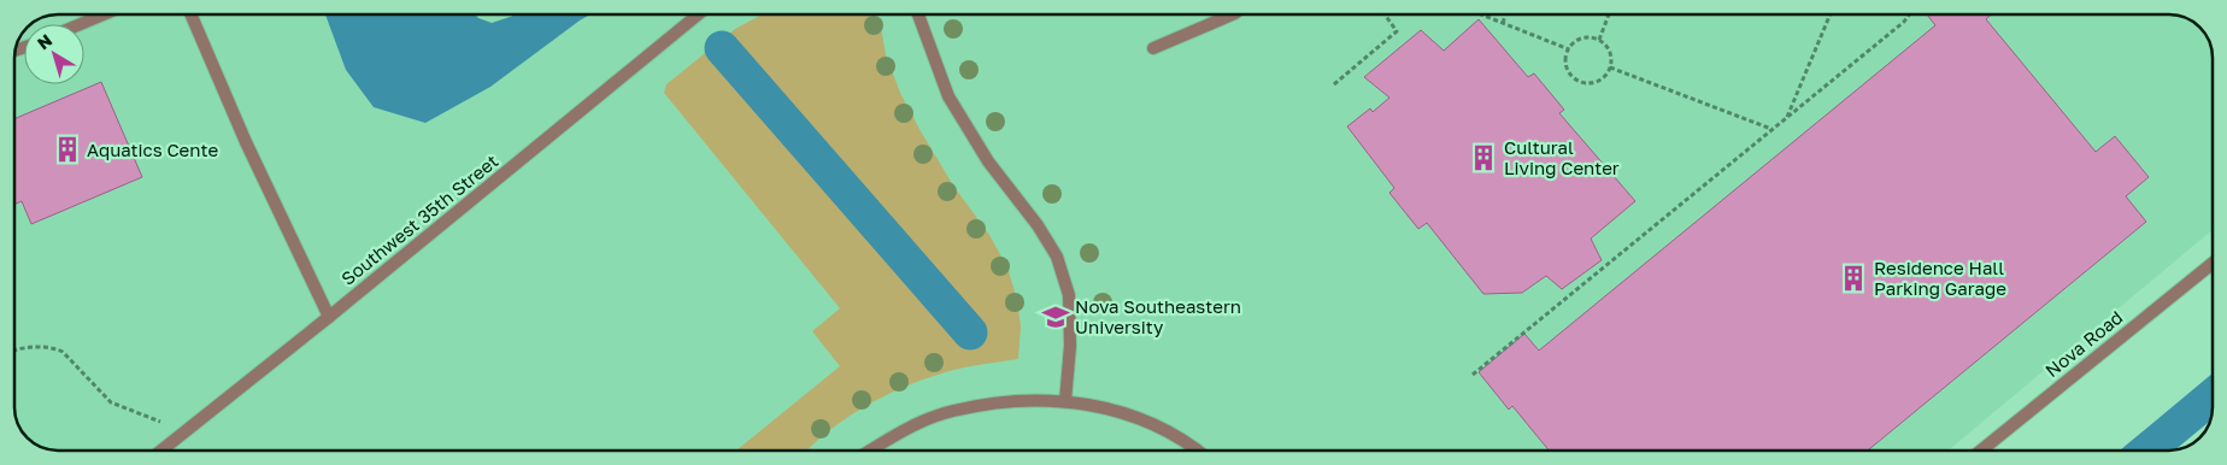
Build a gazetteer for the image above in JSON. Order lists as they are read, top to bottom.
{
  "streets": {
    "street": ["Southwest 35th Street", "Nova Road"]
  },
  "places": {
    "building": ["Aquatics Cente", "Cultural Living Center", "Residence Hall Parking Garage"],
    "school or university": ["Nova Southeastern University"]
  },
  "north": "top left"
}
